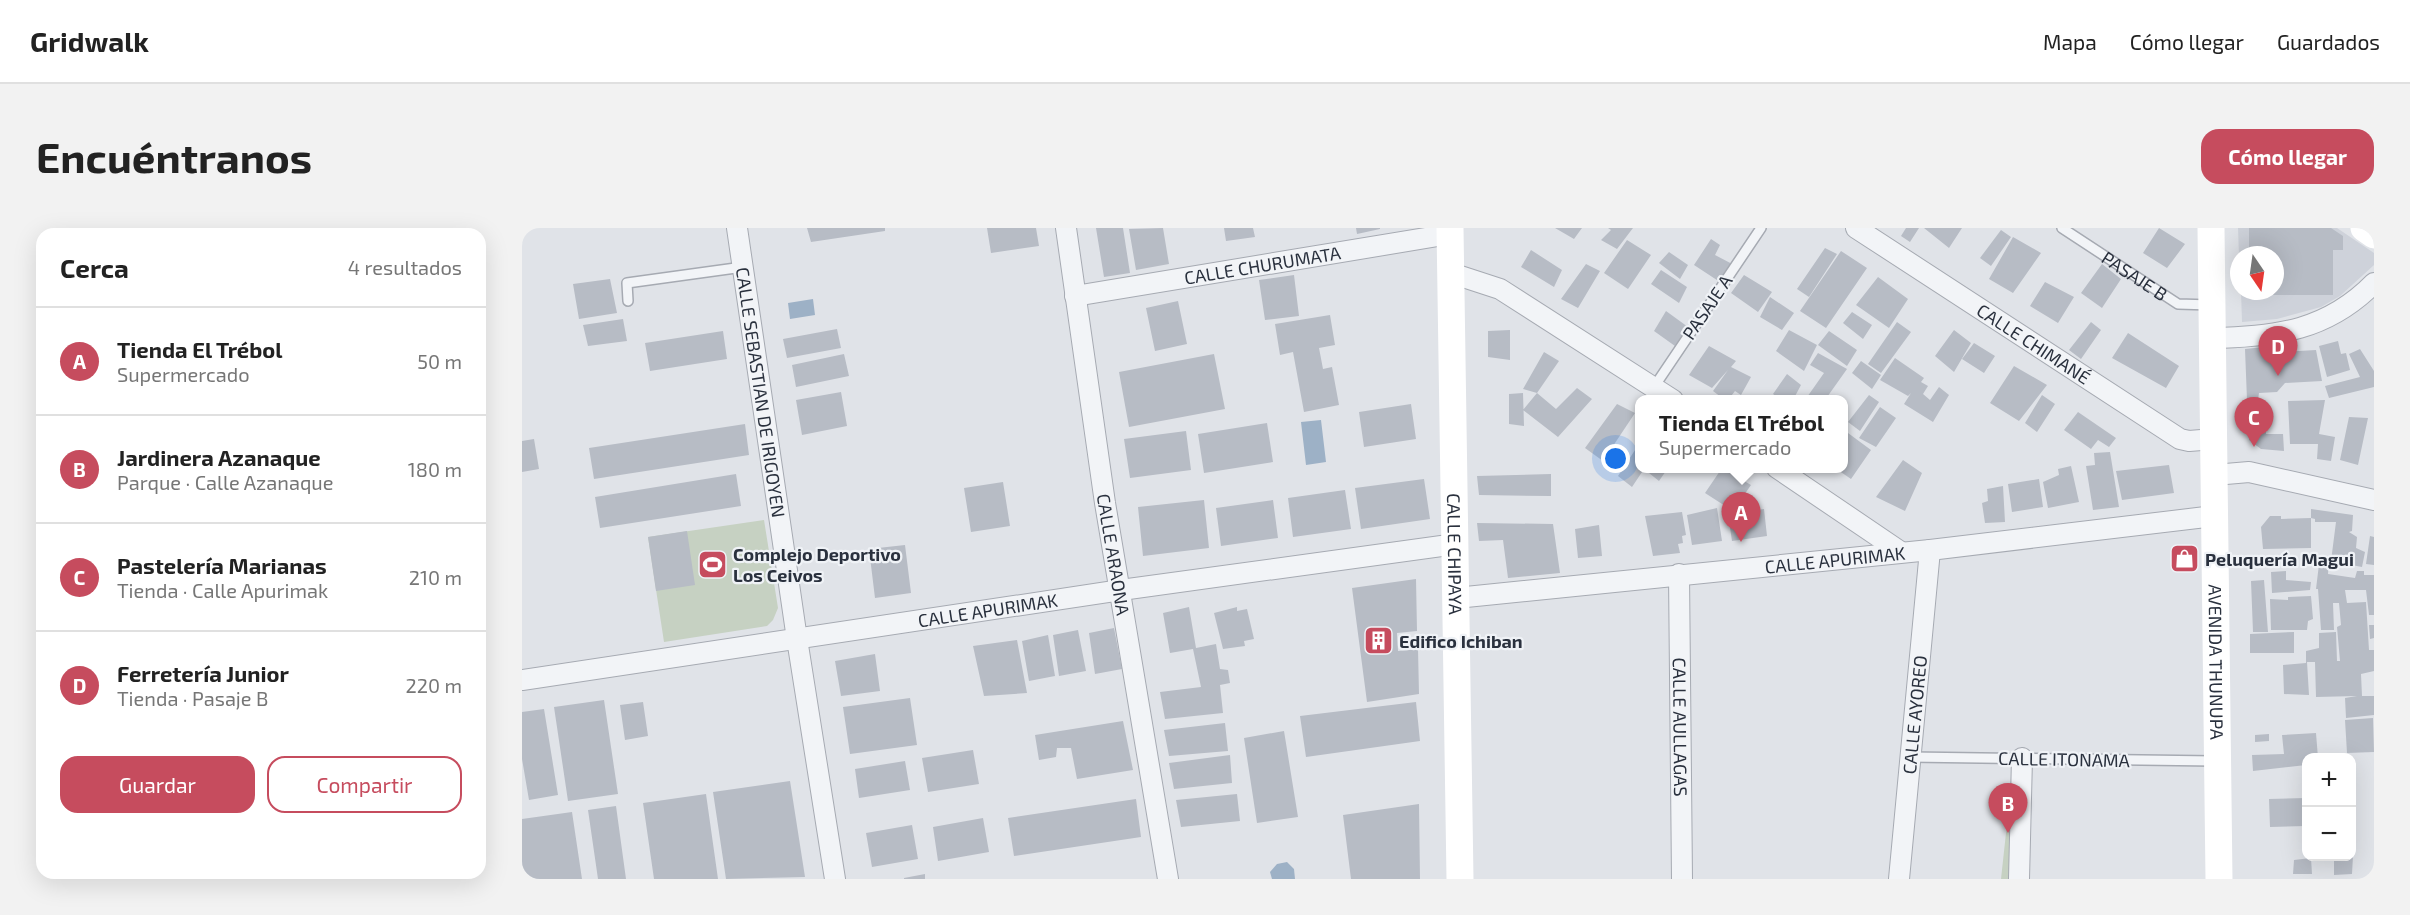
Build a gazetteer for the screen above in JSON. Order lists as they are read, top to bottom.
{
  "streets": {
    "street": [
      "CALLE CHURUMATA",
      "CALLE CHIMANÉ",
      "CALLE SEBASTIAN DE IRIGOYEN",
      "CALLE CHIPAYA",
      "CALLE ARAONA",
      "CALLE APURIMAK",
      "AVENIDA THUNUPA",
      "CALLE AYOREO",
      "CALLE AULLAGAS"
    ],
    "lane": ["PASAJE B", "PASAJE A", "CALLE ITONAMA"]
  },
  "crossings": [
    ["CALLE CHURUMATA", "CALLE CHIPAYA"],
    ["CALLE CHURUMATA", "CALLE ARAONA"],
    ["PASAJE B", "AVENIDA THUNUPA"],
    ["CALLE CHIMANÉ", "AVENIDA THUNUPA"],
    ["CALLE SEBASTIAN DE IRIGOYEN", "CALLE APURIMAK"],
    ["CALLE CHIPAYA", "CALLE APURIMAK"],
    ["CALLE ARAONA", "CALLE APURIMAK"],
    ["CALLE APURIMAK", "AVENIDA THUNUPA"],
    ["CALLE APURIMAK", "CALLE AYOREO"],
    ["CALLE APURIMAK", "CALLE AULLAGAS"],
    ["AVENIDA THUNUPA", "CALLE ITONAMA"],
    ["CALLE AYOREO", "CALLE ITONAMA"]
  ],
  "places": {
    "shop": ["Peluquería Magui"],
    "sports": ["Complejo Deportivo Los Ceivos"],
    "building": ["Edifico Ichiban"]
  },
  "north": "bottom",
  "page": {
    "header": "Gridwalk",
    "nav": ["Mapa", "Cómo llegar", "Guardados"],
    "buttons": [
      "Cómo llegar",
      ["Guardar", "Compartir"]
    ],
    "title": "Encuéntranos",
    "heading": ["Cerca", "4 resultados"],
    "list": [
      {
        "mark": "A",
        "name": "Tienda El Trébol",
        "note": "Supermercado",
        "value": "50 m"
      },
      {
        "mark": "B",
        "name": "Jardinera Azanaque",
        "note": "Parque · Calle Azanaque",
        "value": "180 m"
      },
      {
        "mark": "C",
        "name": "Pastelería Marianas",
        "note": "Tienda · Calle Apurimak",
        "value": "210 m"
      },
      {
        "mark": "D",
        "name": "Ferretería Junior",
        "note": "Tienda · Pasaje B",
        "value": "220 m"
      }
    ],
    "pins": [
      "D",
      "C",
      "A",
      "B"
    ],
    "popup": ["Tienda El Trébol", "Supermercado"],
    "map_buttons": ["+", "−"]
  }
}
